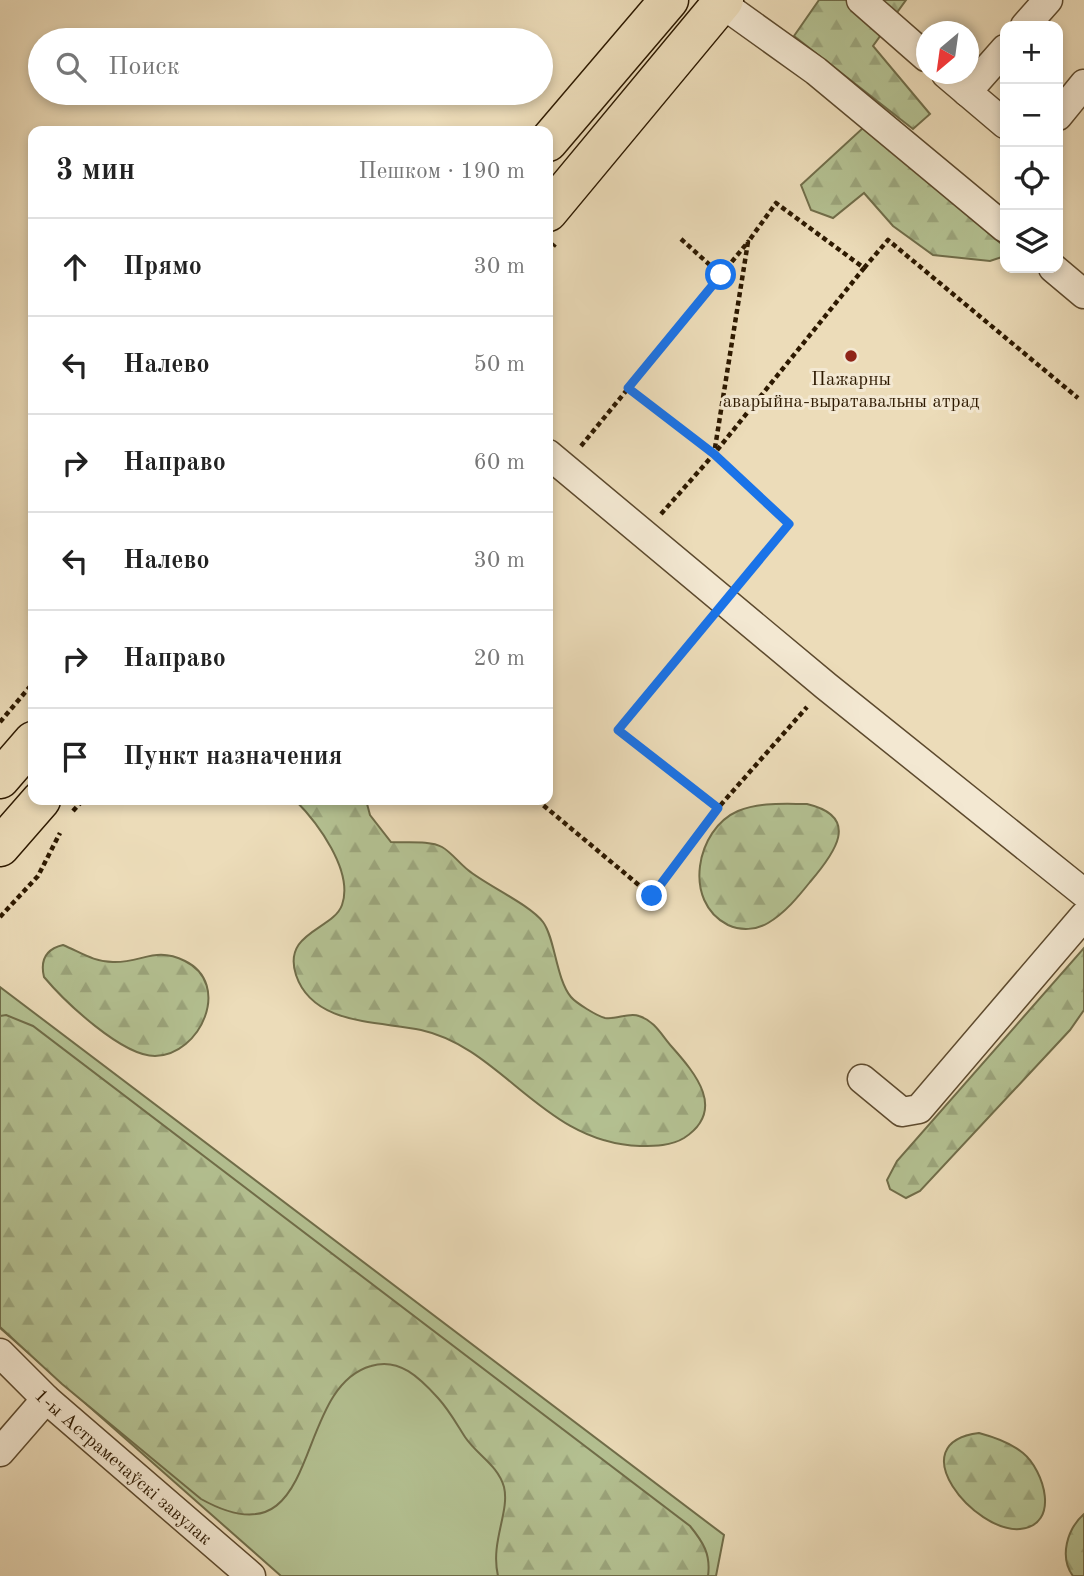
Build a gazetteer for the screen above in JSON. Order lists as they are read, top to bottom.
{
  "streets": {
    "street": ["1-ы Астрамечаўскі завулак"]
  },
  "places": ["Пажарны аварыйна-выратавальны атрад"],
  "north": "bottom left",
  "page": {
    "map_buttons": ["+", "−"],
    "search": "Поиск",
    "heading": ["3 мин", "Пешком · 190 m"],
    "list": [
      ["Прямо", "30 m"],
      ["Налево", "50 m"],
      ["Направо", "60 m"],
      ["Налево", "30 m"],
      ["Направо", "20 m"],
      "Пункт назначения"
    ]
  }
}
